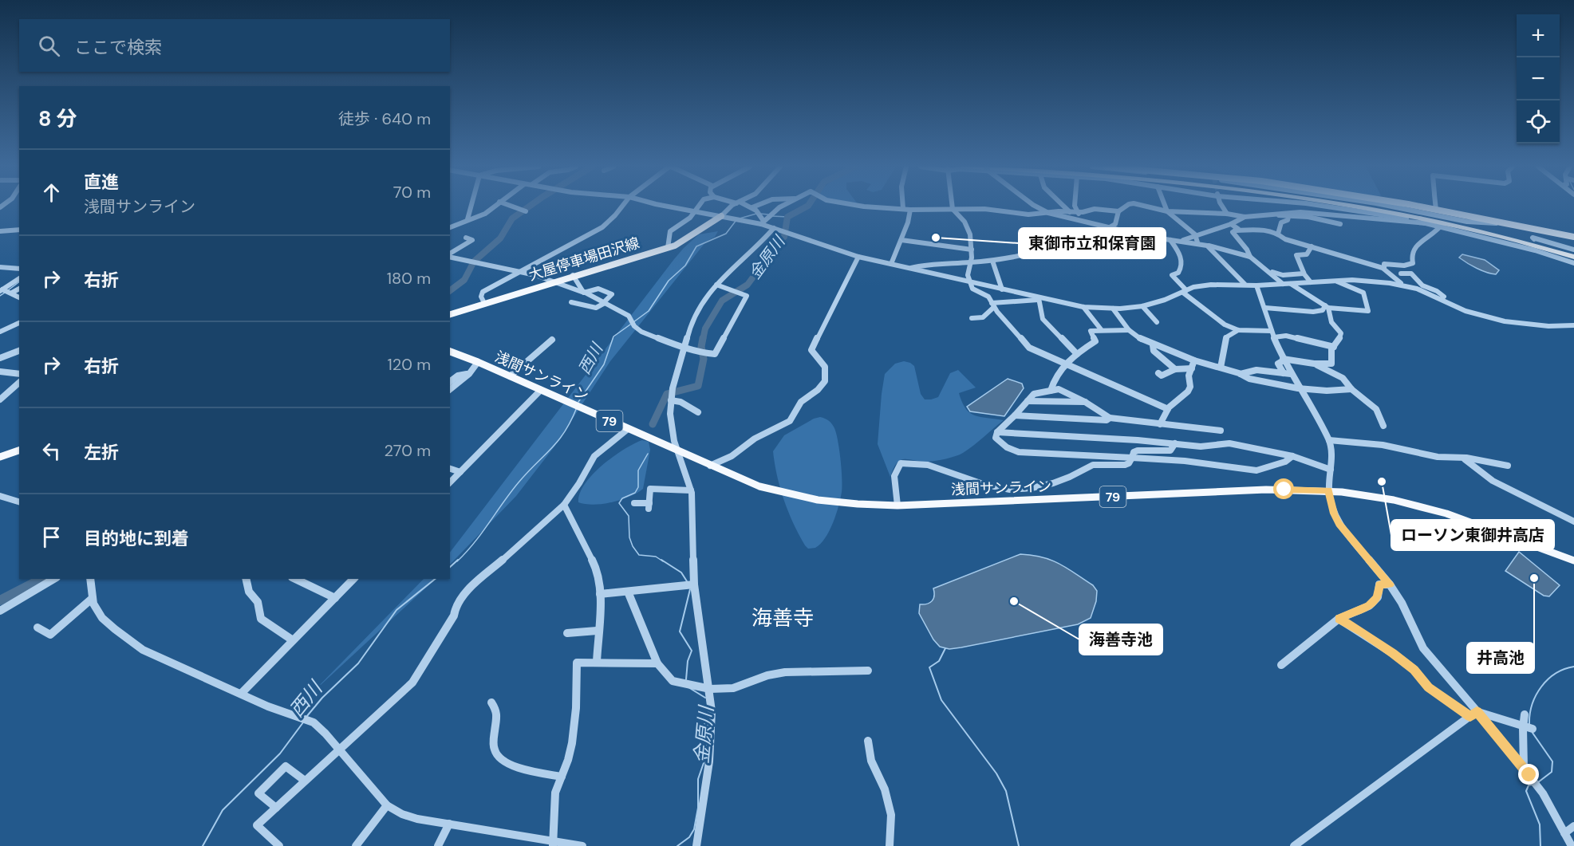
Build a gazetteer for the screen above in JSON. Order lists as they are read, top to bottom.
{
  "streets": {
    "main road": ["大屋停車場田沢線", "浅間サンライン", "79"]
  },
  "districts": ["海善寺"],
  "water": ["金原川", "西川"],
  "places": [
    "東御市立和保育園",
    "ローソン東御井高店",
    "井高池",
    "海善寺池"
  ],
  "page": {
    "map_buttons": ["+", "−"],
    "search": "ここで検索",
    "heading": ["8 分", "徒歩 · 640 m"],
    "list": [
      ["直進", "浅間サンライン", "70 m"],
      ["右折", "180 m"],
      ["右折", "120 m"],
      ["左折", "270 m"],
      "目的地に到着"
    ]
  }
}
